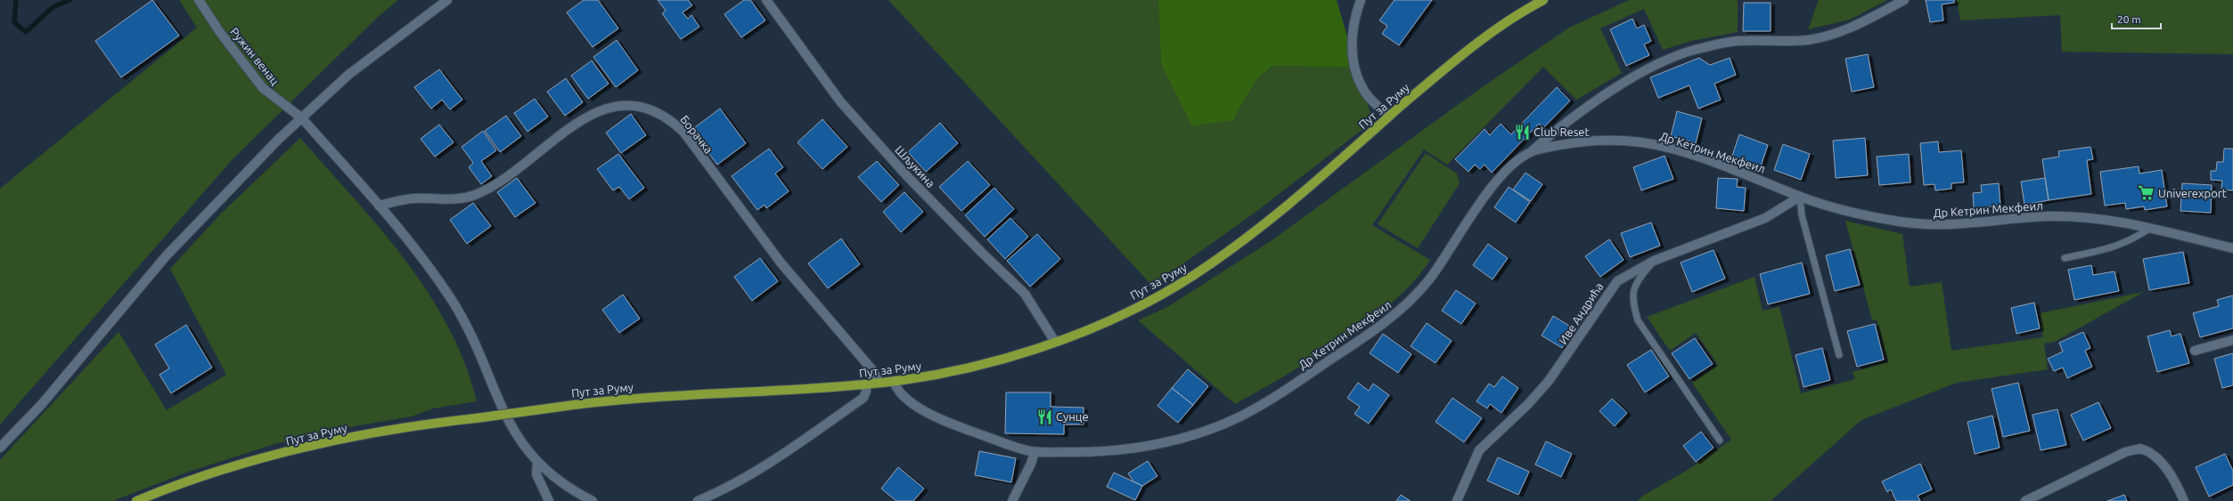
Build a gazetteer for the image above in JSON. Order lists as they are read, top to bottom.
{
  "streets": {
    "main road": ["Пут за Руму"],
    "street": [
      "Ружин венац",
      "Борачка",
      "Др Кетрин Мекфеил",
      "Шљукина",
      "Иве Андрића"
    ]
  },
  "crossings": [
    ["Ружин венац", "Борачка"],
    ["Пут за Руму", "Борачка"],
    ["Пут за Руму", "Др Кетрин Мекфеил"],
    ["Пут за Руму", "Шљукина"],
    ["Др Кетрин Мекфеил", "Иве Андрића"]
  ],
  "places": {
    "restaurant": ["Club Reset", "Сунце"],
    "supermarket": ["Univerexport"]
  },
  "scale_bar": "20 m"
}
